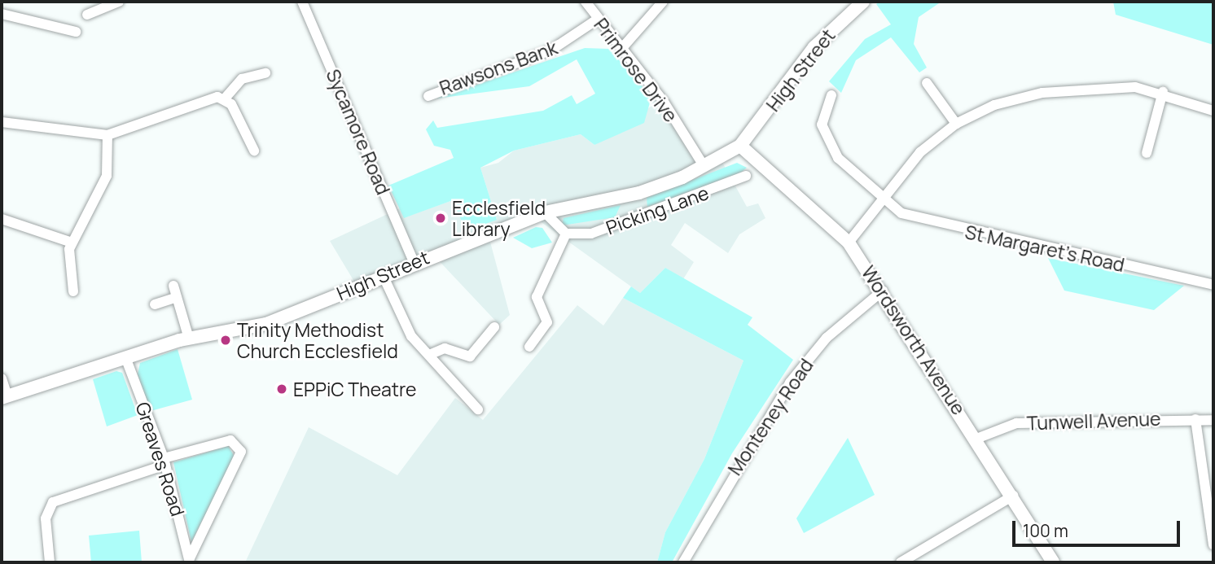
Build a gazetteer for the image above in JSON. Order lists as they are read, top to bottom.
{
  "streets": {
    "street": [
      "Rawsons Bank",
      "Primrose Drive",
      "High Street",
      "Sycamore Road",
      "Picking Lane",
      "St Margaret's Road",
      "Wordsworth Avenue",
      "Monteney Road",
      "Tunwell Avenue",
      "Greaves Road"
    ]
  },
  "crossings": [
    ["Rawsons Bank", "Primrose Drive"],
    ["Primrose Drive", "High Street"],
    ["High Street", "Sycamore Road"],
    ["High Street", "Wordsworth Avenue"],
    ["High Street", "Greaves Road"],
    ["Wordsworth Avenue", "Monteney Road"],
    ["Wordsworth Avenue", "Tunwell Avenue"]
  ],
  "places": ["Ecclesfield Library", "Trinity Methodist Church Ecclesfield", "EPPiC Theatre"],
  "scale_bar": "100 m"
}
